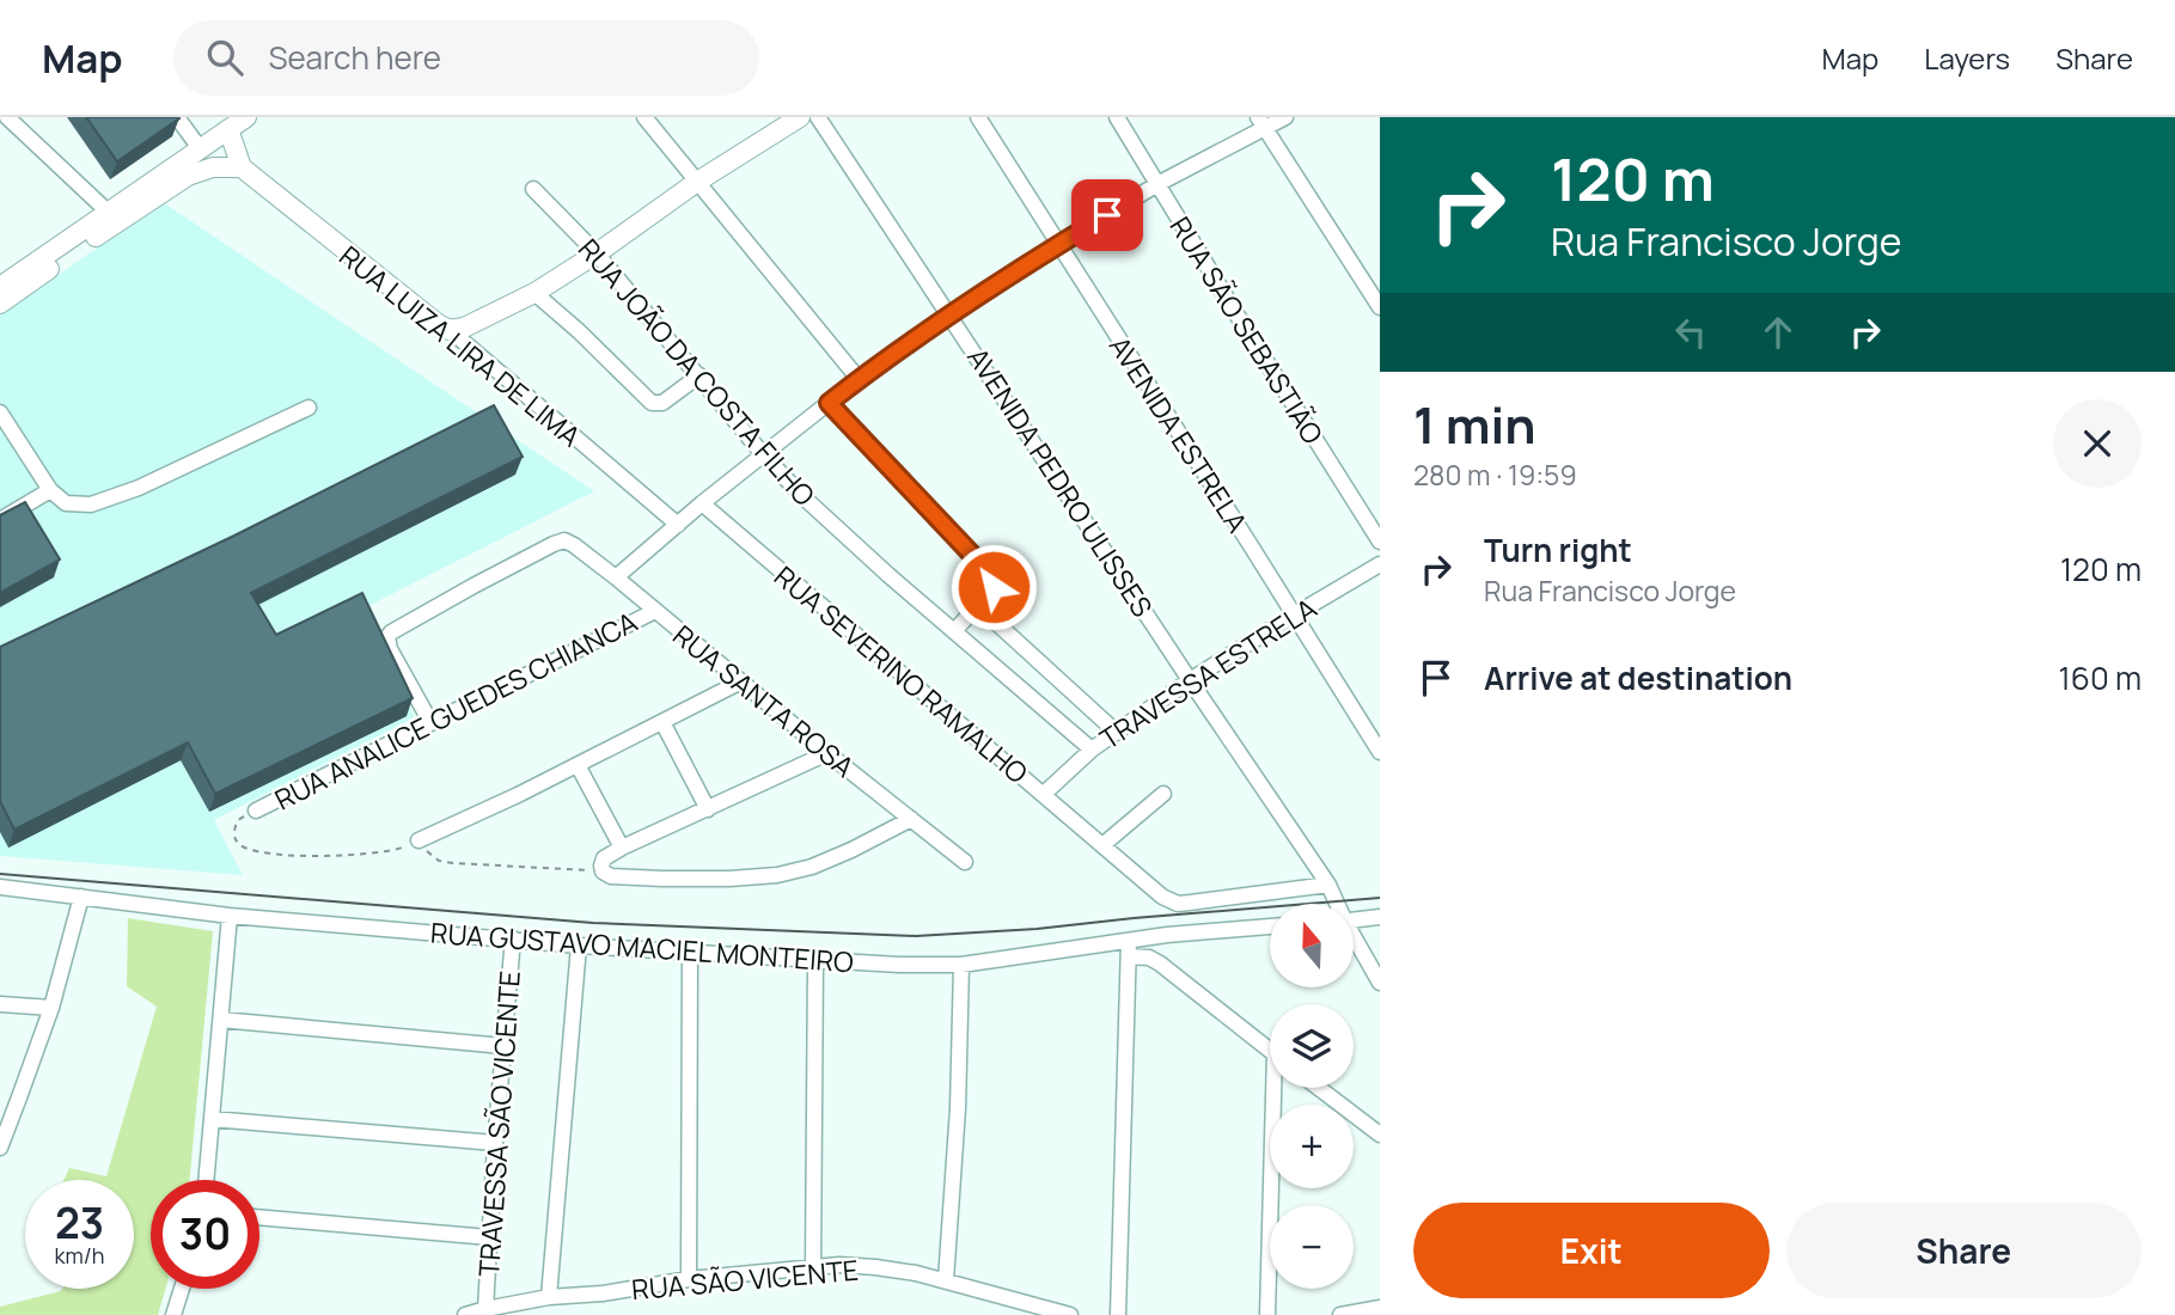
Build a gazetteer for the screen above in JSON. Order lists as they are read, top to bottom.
{
  "streets": {
    "main road": ["RUA LUIZA LIRA DE LIMA"],
    "street": [
      "RUA SÃO SEBASTIÃO",
      "RUA JOÃO DA COSTA FILHO",
      "AVENIDA ESTRELA",
      "AVENIDA PEDRO ULISSES",
      "TRAVESSA ESTRELA",
      "RUA SEVERINO RAMALHO",
      "RUA SANTA ROSA",
      "RUA ANALICE GUEDES CHIANCA",
      "RUA GUSTAVO MACIEL MONTEIRO",
      "TRAVESSA SÃO VICENTE",
      "RUA SÃO VICENTE"
    ]
  },
  "crossings": [
    ["RUA JOÃO DA COSTA FILHO", "TRAVESSA ESTRELA"],
    ["AVENIDA ESTRELA", "TRAVESSA ESTRELA"],
    ["AVENIDA PEDRO ULISSES", "TRAVESSA ESTRELA"],
    ["AVENIDA PEDRO ULISSES", "RUA SEVERINO RAMALHO"],
    ["TRAVESSA ESTRELA", "RUA SEVERINO RAMALHO"],
    ["RUA SANTA ROSA", "RUA ANALICE GUEDES CHIANCA"],
    ["RUA GUSTAVO MACIEL MONTEIRO", "TRAVESSA SÃO VICENTE"],
    ["TRAVESSA SÃO VICENTE", "RUA SÃO VICENTE"]
  ],
  "north": "top",
  "page": {
    "header": "Map",
    "search": "Search here",
    "nav": ["Map", "Layers", "Share"],
    "turn": ["120 m", "Rua Francisco Jorge"],
    "heading": ["1 min", "280 m · 19:59"],
    "list": [
      {
        "name": "Turn right",
        "note": "Rua Francisco Jorge",
        "value": "120 m"
      },
      {
        "name": "Arrive at destination",
        "value": "160 m"
      }
    ],
    "map_buttons": ["+", "−"],
    "speed": "23 km/h",
    "limit": "30",
    "buttons": ["Exit", "Share"]
  }
}
